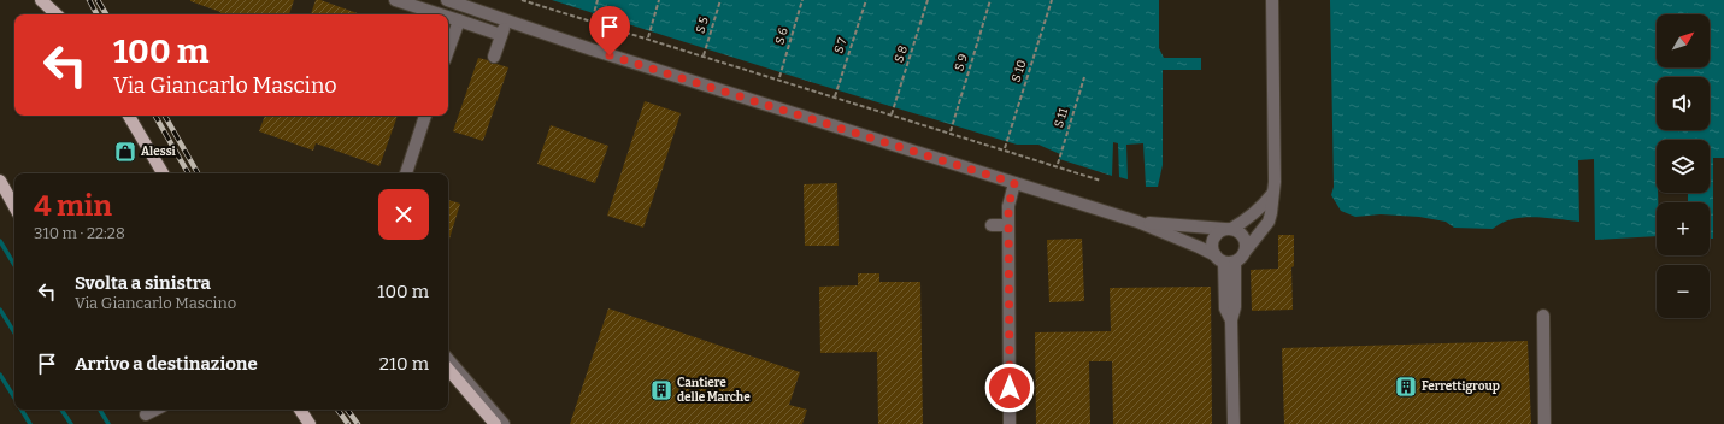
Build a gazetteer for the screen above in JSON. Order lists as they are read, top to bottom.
{
  "streets": {
    "path": [
      "S 5",
      "S 6",
      "S 7",
      "S 8",
      "S 9",
      "S 10",
      "S 11"
    ]
  },
  "places": {
    "shop": ["Alessi"],
    "building": ["Ferrettigroup", "Cantiere delle Marche"]
  },
  "north": "top right",
  "page": {
    "map_buttons": ["+", "−"],
    "turn": ["100 m", "Via Giancarlo Mascino"],
    "heading": ["4 min", "310 m · 22:28"],
    "list": [
      {
        "name": "Svolta a sinistra",
        "note": "Via Giancarlo Mascino",
        "value": "100 m"
      },
      {
        "name": "Arrivo a destinazione",
        "value": "210 m"
      }
    ]
  }
}
